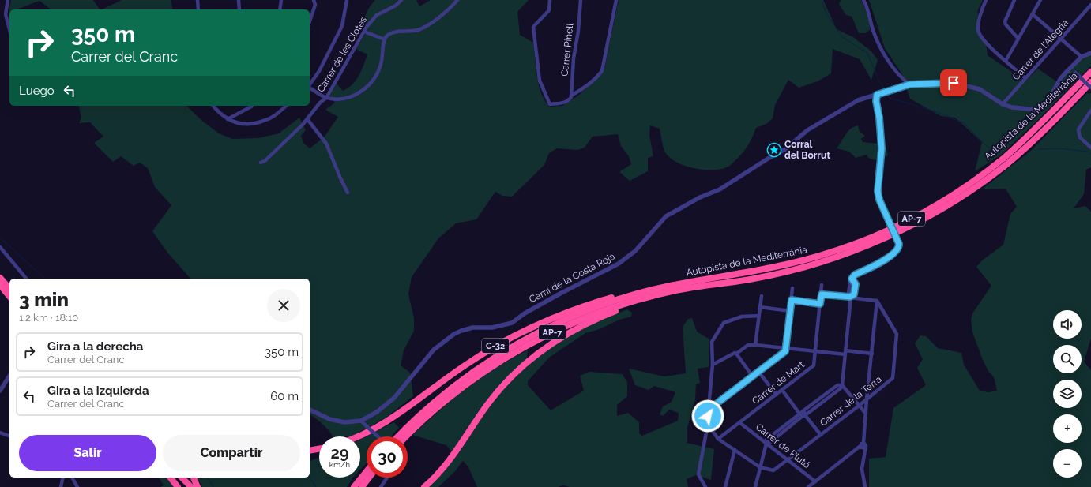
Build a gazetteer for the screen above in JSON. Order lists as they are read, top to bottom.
{
  "streets": {
    "highway": ["Autopista de la Mediterrània", "AP-7", "C-32"],
    "street": [
      "Carrer Pinell",
      "Carrer de l'Alegria",
      "Carrer de les Clotes",
      "Camí de la Costa Roja",
      "Carrer de Mart",
      "Carrer de la Terra",
      "Carrer de Plutó"
    ]
  },
  "crossings": [
    ["Carrer de l'Alegria", "Camí de la Costa Roja"],
    ["Autopista de la Mediterrània", "C-32"],
    ["Carrer de Mart", "Carrer de Plutó"],
    ["Carrer de la Terra", "Carrer de Plutó"]
  ],
  "places": {
    "place": ["Corral del Borrut"]
  },
  "page": {
    "turn": ["350 m", "Carrer del Cranc"],
    "then": "Luego",
    "heading": ["3 min", "1.2 km · 18:10"],
    "map_buttons": ["+", "−"],
    "list": [
      {
        "name": "Gira a la derecha",
        "note": "Carrer del Cranc",
        "value": "350 m"
      },
      {
        "name": "Gira a la izquierda",
        "note": "Carrer del Cranc",
        "value": "60 m"
      }
    ],
    "buttons": ["Salir", "Compartir"],
    "speed": "29 km/h",
    "limit": "30"
  }
}
